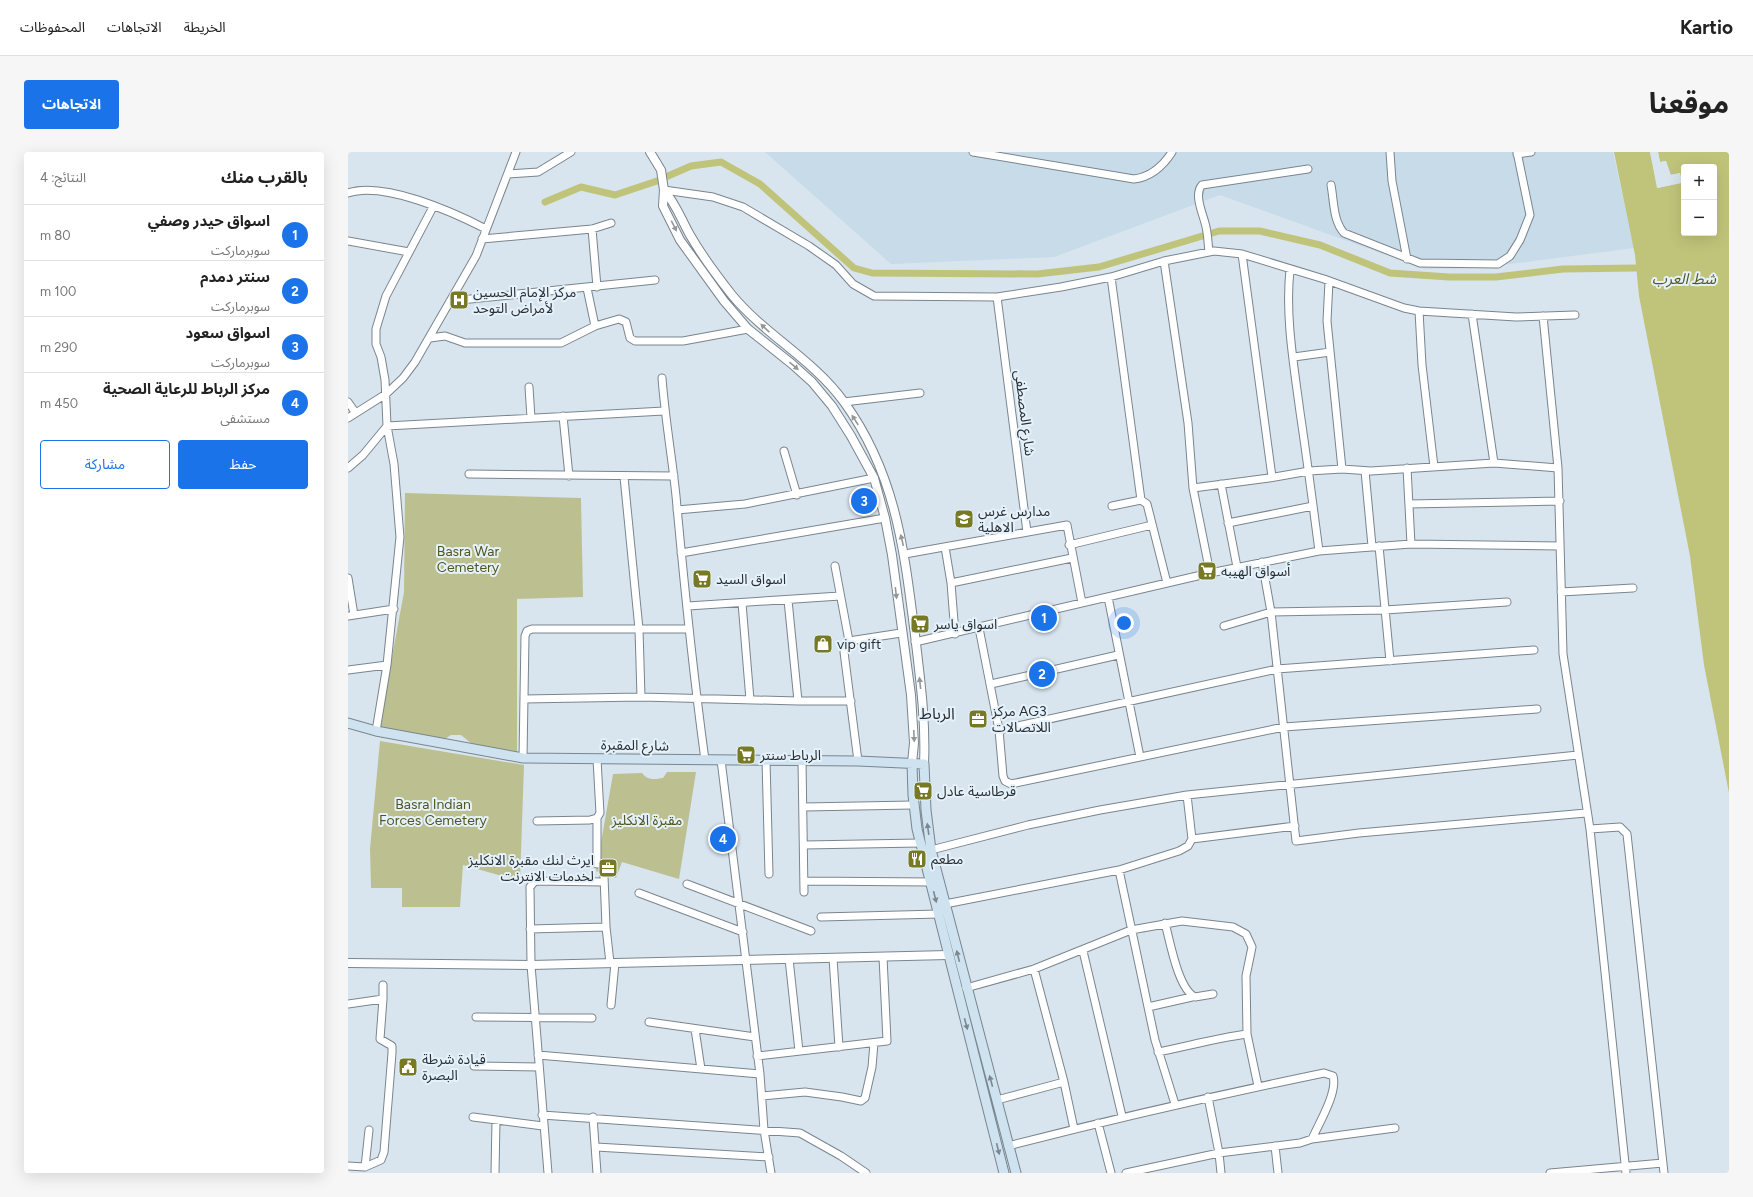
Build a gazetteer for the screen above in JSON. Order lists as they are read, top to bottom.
{
  "streets": {
    "main road": ["شارع المقبرة"],
    "street": ["شارع المصطفى"]
  },
  "districts": ["الرباط"],
  "water": ["شط العرب"],
  "parks": ["Basra War Cemetery", "Basra Indian Forces Cemetery", "مقبرة الانكليز"],
  "places": {
    "hospital": ["مركز الإمام الحسين لأمراض التوحد"],
    "school or university": ["مدارس غرس الاهلية"],
    "supermarket": [
      "أسواق الهيبه",
      "اسواق السيد",
      "اسواق ياسر",
      "الرباط سنتر",
      "قرطاسية عادل"
    ],
    "shop": ["vip gift"],
    "office": ["مركز AG3 اللاتصالات", "ايرث لنك مقبرة الانكليز لخدمات الانترنت"],
    "restaurant": ["مطعم"],
    "public building": ["قيادة شرطة البصرة"]
  },
  "page": {
    "header": "Kartio",
    "nav": ["الخريطة", "الاتجاهات", "المحفوظات"],
    "title": "موقعنا",
    "buttons": [
      "الاتجاهات",
      ["حفظ", "مشاركة"]
    ],
    "heading": ["بالقرب منك", "النتائج: 4"],
    "map_buttons": ["+", "−"],
    "list": [
      {
        "mark": "1",
        "name": "اسواق حيدر وصفي",
        "note": "سوبرماركت",
        "value": "80 m"
      },
      {
        "mark": "2",
        "name": "سنتر دمدم",
        "note": "سوبرماركت",
        "value": "100 m"
      },
      {
        "mark": "3",
        "name": "اسواق سعود",
        "note": "سوبرماركت",
        "value": "290 m"
      },
      {
        "mark": "4",
        "name": "مركز الرباط للرعاية الصحية",
        "note": "مستشفى",
        "value": "450 m"
      }
    ],
    "pins": [
      "3",
      "1",
      "2",
      "4"
    ]
  }
}
